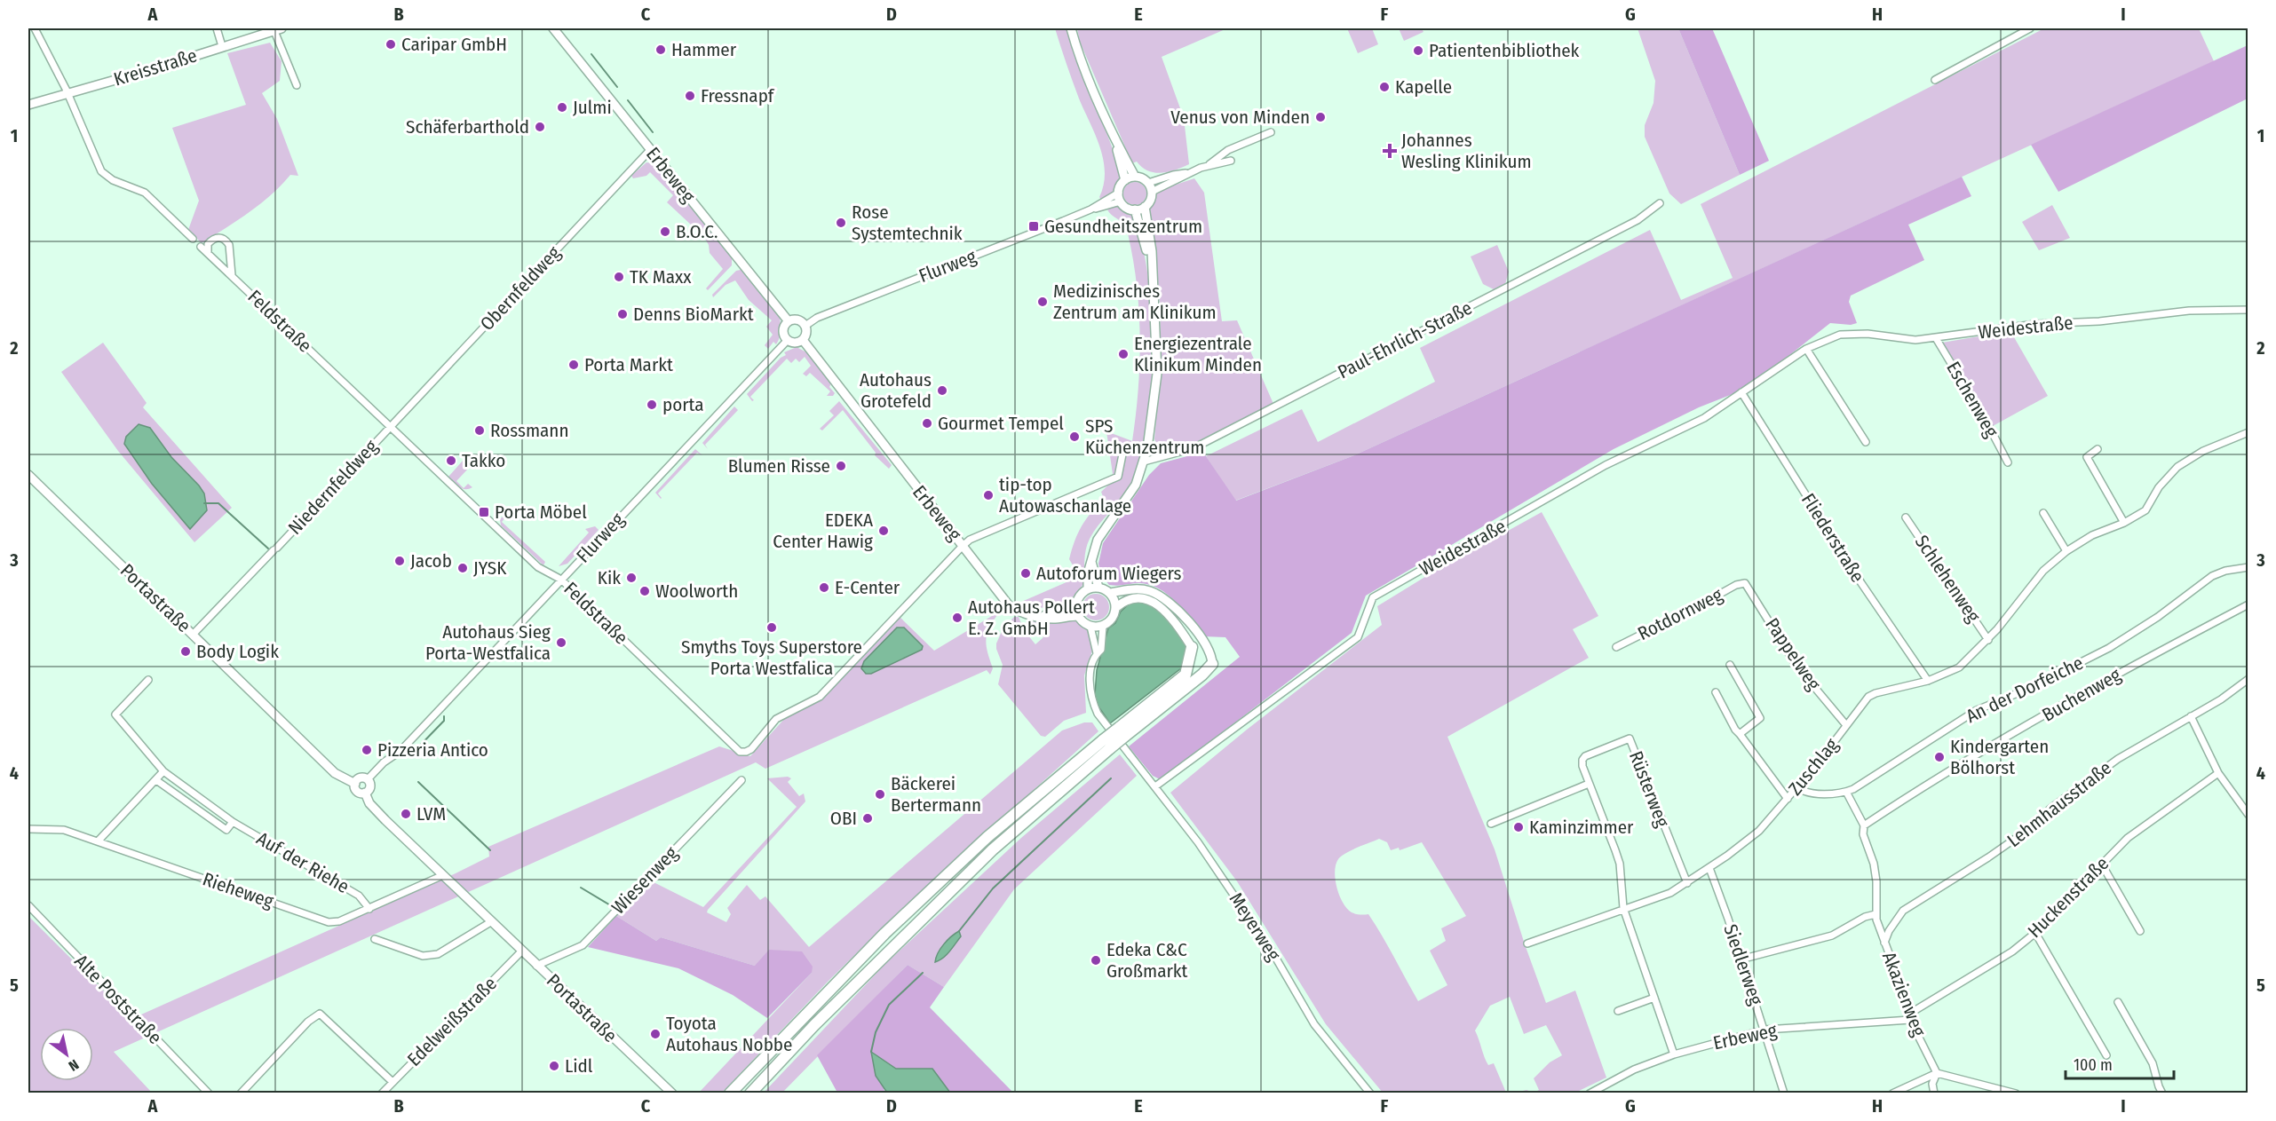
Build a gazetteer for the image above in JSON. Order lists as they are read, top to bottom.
{
  "streets": {
    "street": [
      "Kreisstraße",
      "Erbeweg",
      "Flurweg",
      "Obernfeldweg",
      "Feldstraße",
      "Weidestraße",
      "Paul-Ehrlich-Straße",
      "Eschenweg",
      "Niedernfeldweg",
      "Fliederstraße",
      "Schlehenweg",
      "Portastraße",
      "Rotdornweg",
      "Pappelweg",
      "An der Dorfeiche",
      "Buchenweg",
      "Zuschlag",
      "Rüsterweg",
      "Lehmhausstraße",
      "Auf der Riehe",
      "Wiesenweg",
      "Rieheweg",
      "Huckenstraße",
      "Meyerweg",
      "Siedlerweg",
      "Akazienweg",
      "Alte Poststraße",
      "Edelweißstraße"
    ]
  },
  "crossings": [
    ["Erbeweg", "Flurweg"],
    ["Erbeweg", "Obernfeldweg"],
    ["Erbeweg", "Feldstraße"],
    ["Erbeweg", "Rüsterweg"],
    ["Erbeweg", "Huckenstraße"],
    ["Erbeweg", "Siedlerweg"],
    ["Erbeweg", "Akazienweg"],
    ["Flurweg", "Feldstraße"],
    ["Flurweg", "Portastraße"],
    ["Obernfeldweg", "Feldstraße"],
    ["Obernfeldweg", "Niedernfeldweg"],
    ["Feldstraße", "Niedernfeldweg"],
    ["Weidestraße", "Eschenweg"],
    ["Weidestraße", "Fliederstraße"],
    ["Weidestraße", "Meyerweg"],
    ["Niedernfeldweg", "Portastraße"],
    ["Fliederstraße", "Zuschlag"],
    ["Schlehenweg", "Zuschlag"],
    ["Portastraße", "Wiesenweg"],
    ["Portastraße", "Rieheweg"],
    ["Portastraße", "Edelweißstraße"],
    ["Rotdornweg", "Pappelweg"],
    ["Pappelweg", "Zuschlag"],
    ["An der Dorfeiche", "Akazienweg"],
    ["Buchenweg", "Akazienweg"],
    ["Zuschlag", "Rüsterweg"],
    ["Zuschlag", "Siedlerweg"],
    ["Lehmhausstraße", "Akazienweg"],
    ["Auf der Riehe", "Rieheweg"],
    ["Huckenstraße", "Akazienweg"]
  ],
  "places": {
    "other": [
      "Caripar GmbH",
      "Hammer",
      "Patientenbibliothek",
      "Kapelle",
      "Fressnapf",
      "Julmi",
      "Venus von Minden",
      "Schäferbarthold",
      "Rose Systemtechnik",
      "B.O.C.",
      "TK Maxx",
      "Medizinisches Zentrum am Klinikum",
      "Denns BioMarkt",
      "Energiezentrale Klinikum Minden",
      "Porta Markt",
      "Autohaus Grotefeld",
      "porta",
      "Gourmet Tempel",
      "Rossmann",
      "SPS Küchenzentrum",
      "Takko",
      "Blumen Risse",
      "tip-top Autowaschanlage",
      "EDEKA Center Hawig",
      "Jacob",
      "JYSK",
      "Autoforum Wiegers",
      "Kik",
      "E-Center",
      "Woolworth",
      "Autohaus Pollert E. Z. GmbH",
      "Smyths Toys Superstore Porta Westfalica",
      "Autohaus Sieg Porta-Westfalica",
      "Body Logik",
      "Pizzeria Antico",
      "Kindergarten Bölhorst",
      "Bäckerei Bertermann",
      "LVM",
      "OBI",
      "Kaminzimmer",
      "Edeka C&C Großmarkt",
      "Toyota Autohaus Nobbe",
      "Lidl"
    ],
    "health": ["Johannes Wesling Klinikum"],
    "transit": ["Gesundheitszentrum", "Porta Möbel"]
  },
  "scale_bar": "100 m",
  "north": "bottom right",
  "grid": {
    "columns": [
      "A",
      "B",
      "C",
      "D",
      "E",
      "F",
      "G",
      "H",
      "I"
    ],
    "rows": [
      "1",
      "2",
      "3",
      "4",
      "5"
    ]
  }
}
